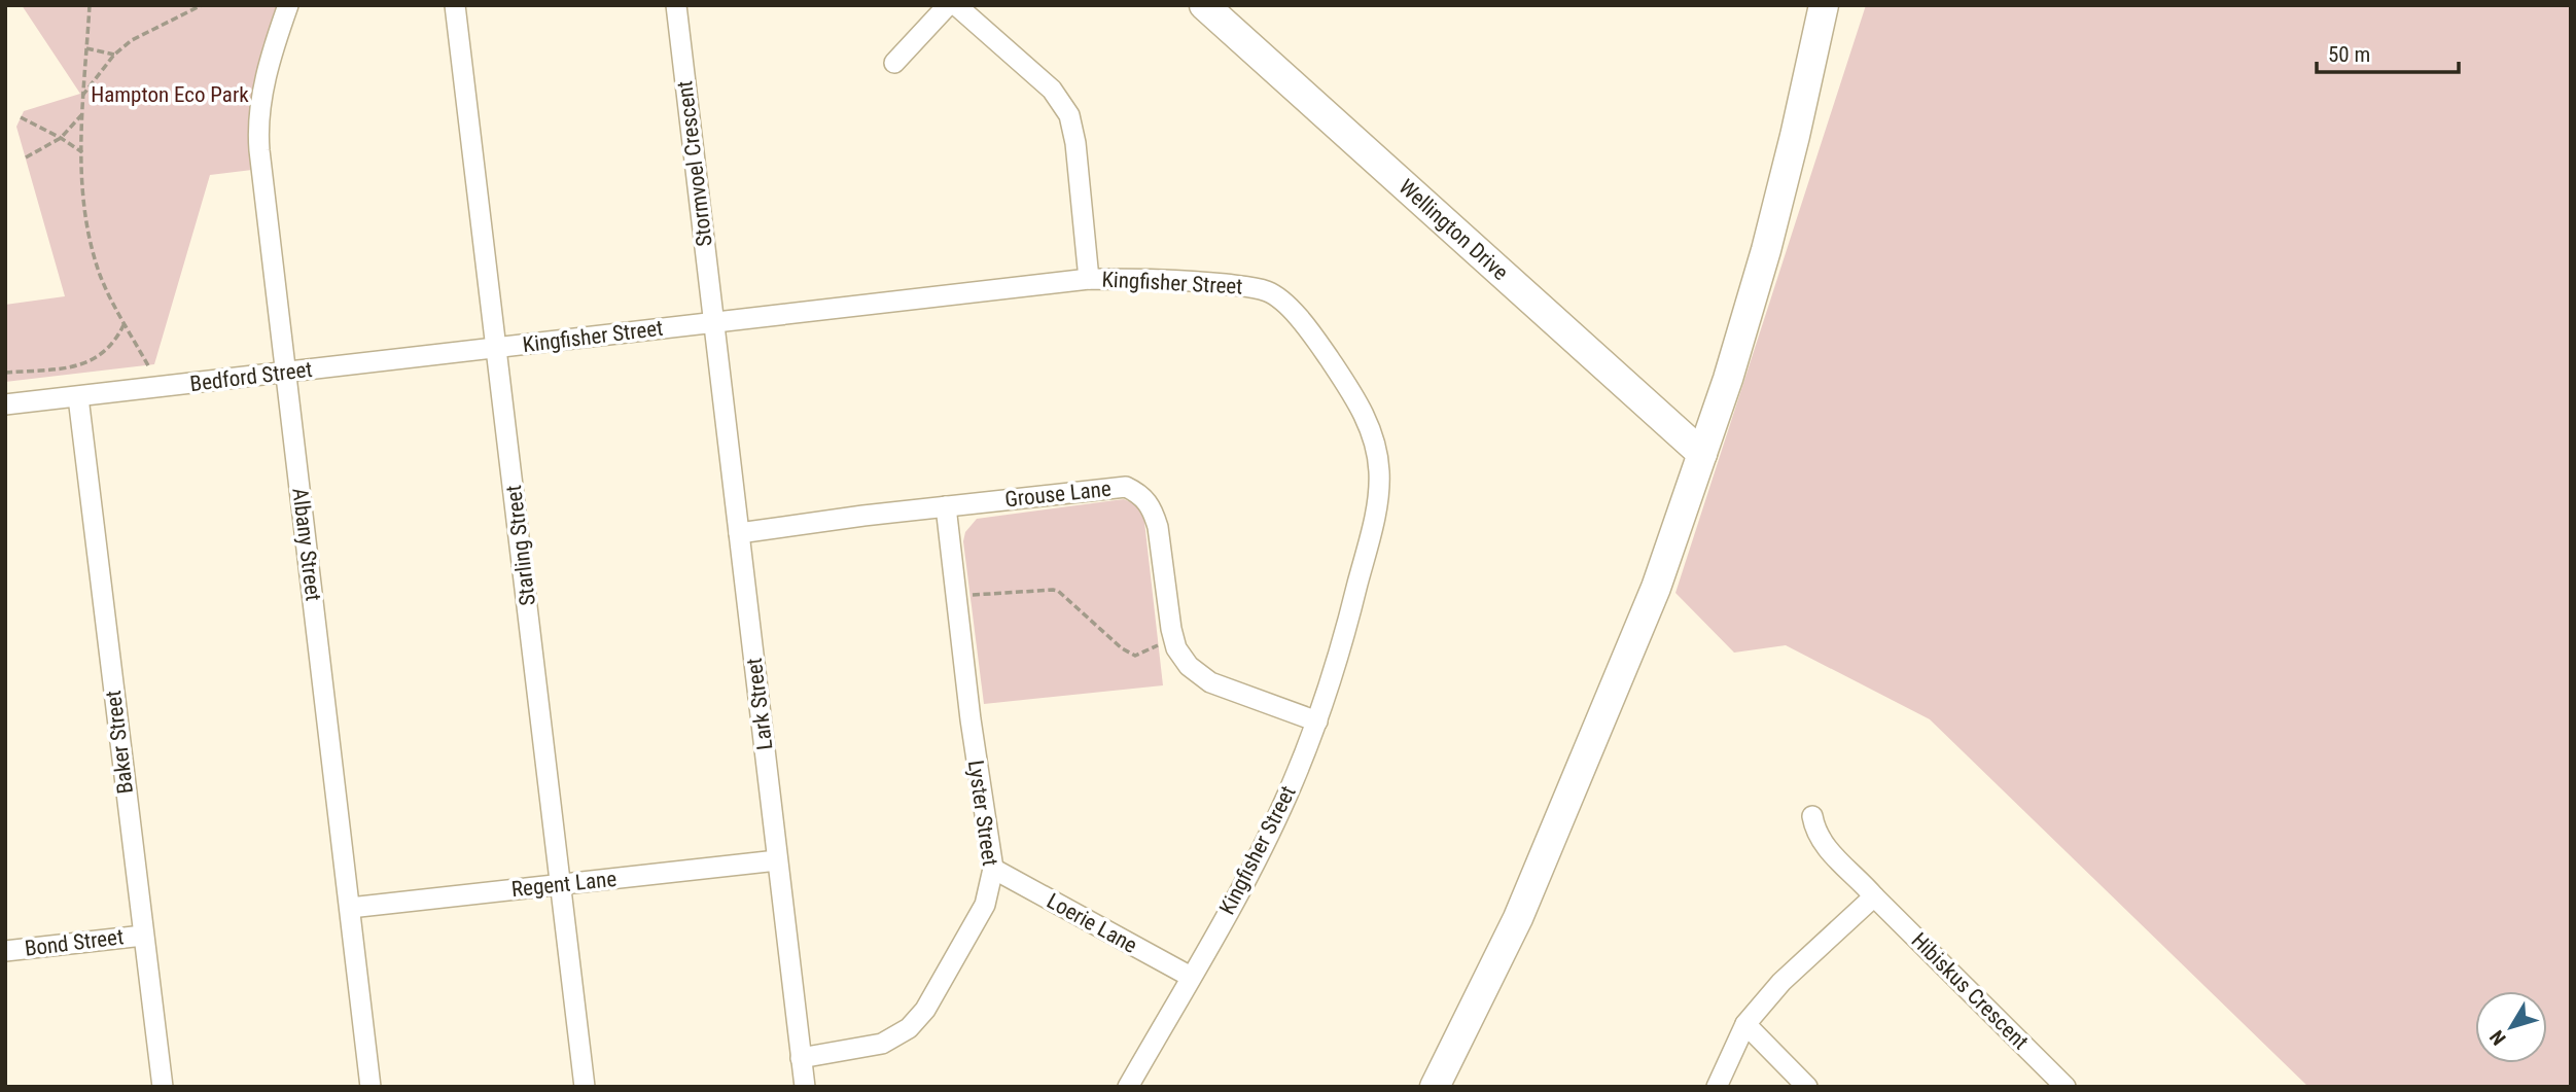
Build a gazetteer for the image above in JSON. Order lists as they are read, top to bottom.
{
  "streets": {
    "main road": ["Wellington Drive"],
    "street": [
      "Stormvoel Crescent",
      "Kingfisher Street",
      "Bedford Street",
      "Grouse Lane",
      "Albany Street",
      "Starling Street",
      "Lark Street",
      "Baker Street",
      "Lyster Street",
      "Regent Lane",
      "Loerie Lane",
      "Bond Street",
      "Hibiskus Crescent"
    ]
  },
  "crossings": [
    ["Stormvoel Crescent", "Kingfisher Street"],
    ["Stormvoel Crescent", "Lark Street"],
    ["Kingfisher Street", "Bedford Street"],
    ["Kingfisher Street", "Grouse Lane"],
    ["Kingfisher Street", "Starling Street"],
    ["Kingfisher Street", "Lark Street"],
    ["Kingfisher Street", "Loerie Lane"],
    ["Bedford Street", "Albany Street"],
    ["Bedford Street", "Starling Street"],
    ["Bedford Street", "Baker Street"],
    ["Grouse Lane", "Lark Street"],
    ["Grouse Lane", "Lyster Street"],
    ["Albany Street", "Regent Lane"],
    ["Starling Street", "Regent Lane"],
    ["Lark Street", "Lyster Street"],
    ["Lark Street", "Regent Lane"],
    ["Baker Street", "Bond Street"],
    ["Lyster Street", "Loerie Lane"]
  ],
  "parks": ["Hampton Eco Park"],
  "scale_bar": "50 m",
  "north": "bottom left"
}
